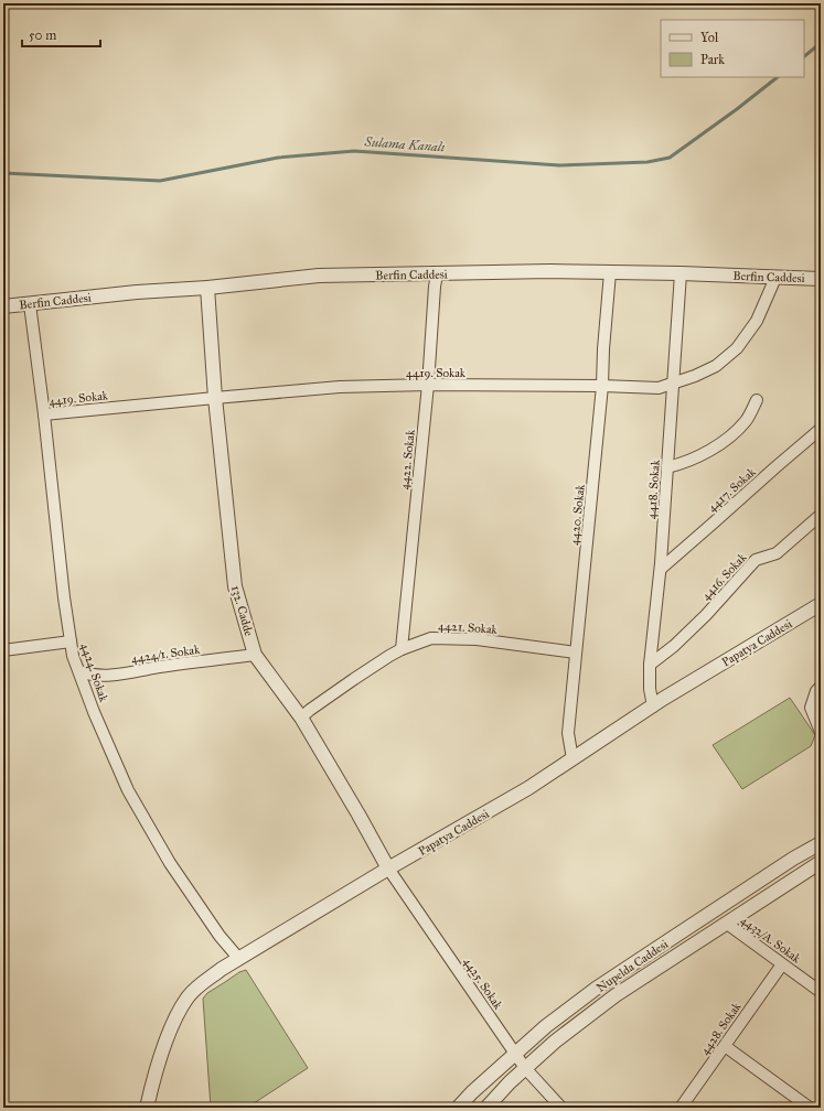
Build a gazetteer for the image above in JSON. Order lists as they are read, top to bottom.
{
  "streets": {
    "street": [
      "Berfin Caddesi",
      "4419. Sokak",
      "4422. Sokak",
      "4418. Sokak",
      "4417. Sokak",
      "4420. Sokak",
      "4416. Sokak",
      "132. Cadde",
      "4421. Sokak",
      "Papatya Caddesi",
      "4424/1. Sokak",
      "4424. Sokak",
      "4432/A. Sokak",
      "Nupelda Caddesi",
      "4425. Sokak",
      "4428. Sokak"
    ]
  },
  "crossings": [
    ["Berfin Caddesi", "4419. Sokak"],
    ["Berfin Caddesi", "4422. Sokak"],
    ["Berfin Caddesi", "4418. Sokak"],
    ["Berfin Caddesi", "4420. Sokak"],
    ["Berfin Caddesi", "132. Cadde"],
    ["Berfin Caddesi", "4424. Sokak"],
    ["4419. Sokak", "4422. Sokak"],
    ["4419. Sokak", "4418. Sokak"],
    ["4419. Sokak", "4420. Sokak"],
    ["4419. Sokak", "132. Cadde"],
    ["4419. Sokak", "4424. Sokak"],
    ["4422. Sokak", "4421. Sokak"],
    ["4418. Sokak", "4417. Sokak"],
    ["4418. Sokak", "4416. Sokak"],
    ["4418. Sokak", "Papatya Caddesi"],
    ["4420. Sokak", "4421. Sokak"],
    ["4420. Sokak", "Papatya Caddesi"],
    ["132. Cadde", "4421. Sokak"],
    ["132. Cadde", "Papatya Caddesi"],
    ["132. Cadde", "4424/1. Sokak"],
    ["132. Cadde", "4425. Sokak"],
    ["Papatya Caddesi", "4424. Sokak"],
    ["Papatya Caddesi", "4425. Sokak"],
    ["4424/1. Sokak", "4424. Sokak"],
    ["4432/A. Sokak", "Nupelda Caddesi"],
    ["4432/A. Sokak", "4428. Sokak"],
    ["Nupelda Caddesi", "4425. Sokak"]
  ],
  "water": ["Sulama Kanalı"],
  "legend": ["Yol", "Park"],
  "scale_bar": "50 m"
}
